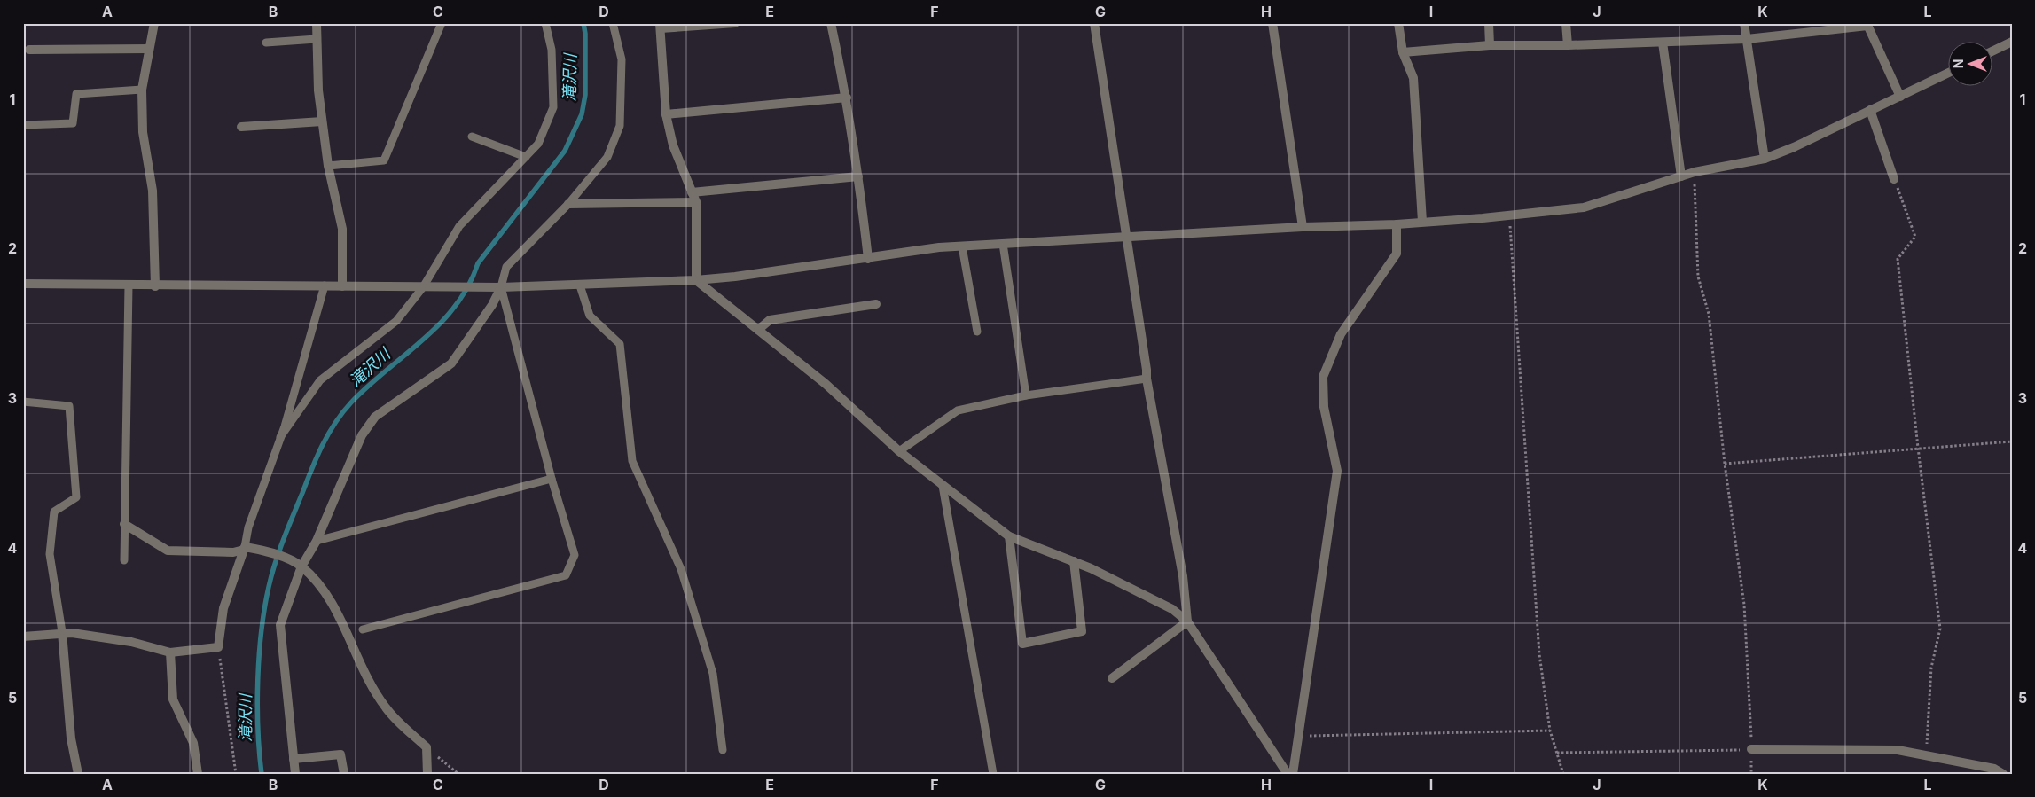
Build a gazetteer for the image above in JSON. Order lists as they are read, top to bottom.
{
  "water": ["滝沢川"],
  "north": "left",
  "grid": {
    "columns": [
      "A",
      "B",
      "C",
      "D",
      "E",
      "F",
      "G",
      "H",
      "I",
      "J",
      "K",
      "L"
    ],
    "rows": [
      "1",
      "2",
      "3",
      "4",
      "5"
    ]
  }
}
